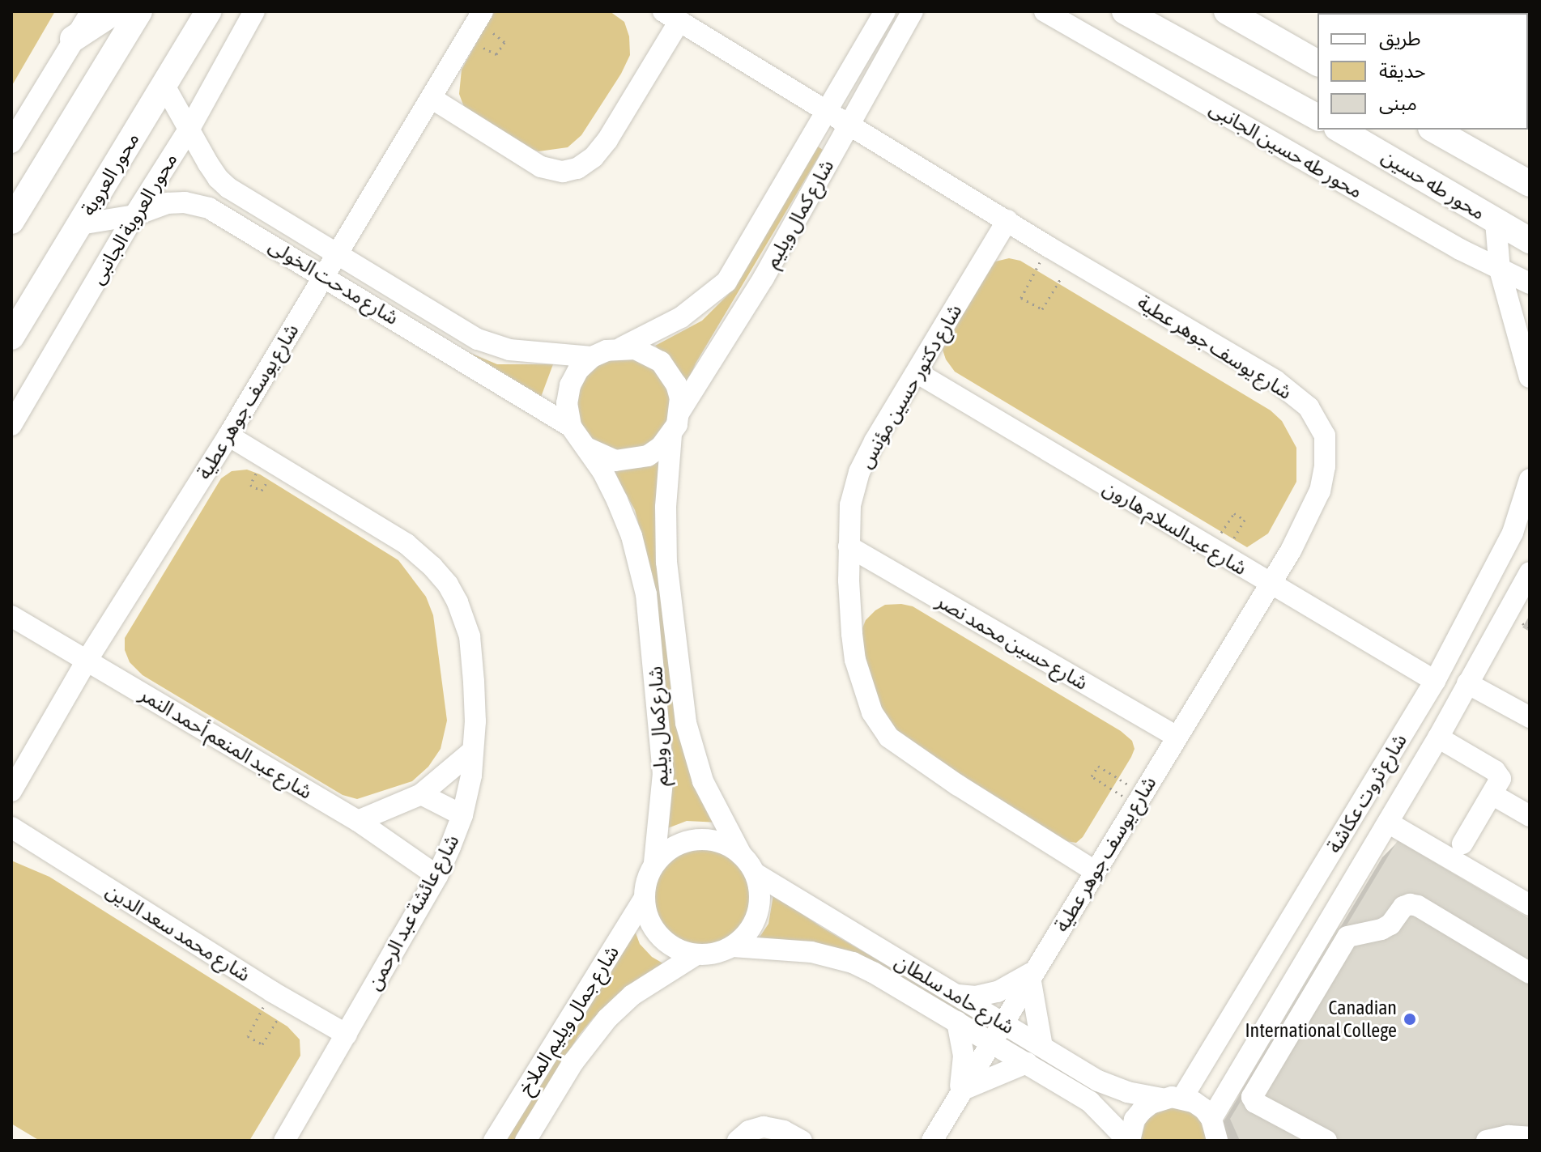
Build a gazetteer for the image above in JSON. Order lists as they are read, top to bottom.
{
  "streets": {
    "main road": ["محور العروبة", "محور طه حسين"],
    "street": [
      "محور طه حسين الجانبى",
      "شارع كمال ويليم",
      "محور العروبة الجانبى",
      "شارع مدحت الخولى",
      "شارع يوسف جوهر عطية",
      "شارع دكتور حسين مؤنس",
      "شارع عبدالسلام هارون",
      "شارع حسين محمد نصر",
      "شارع عبد المنعم أحمد النمر",
      "شارع ثروت عكاشة",
      "شارع عائشة عبد الرحمن",
      "شارع محمد سعد الدين",
      "شارع حامد سلطان",
      "شارع جمال ويليم الملاخ"
    ]
  },
  "crossings": [
    ["محور العروبة", "شارع مدحت الخولى"],
    ["شارع كمال ويليم", "شارع مدحت الخولى"],
    ["شارع كمال ويليم", "شارع يوسف جوهر عطية"],
    ["شارع كمال ويليم", "شارع حامد سلطان"],
    ["شارع كمال ويليم", "شارع جمال ويليم الملاخ"],
    ["محور العروبة الجانبى", "شارع مدحت الخولى"],
    ["شارع مدحت الخولى", "شارع يوسف جوهر عطية"],
    ["شارع يوسف جوهر عطية", "شارع دكتور حسين مؤنس"],
    ["شارع يوسف جوهر عطية", "شارع عبدالسلام هارون"],
    ["شارع يوسف جوهر عطية", "شارع حسين محمد نصر"],
    ["شارع يوسف جوهر عطية", "شارع عبد المنعم أحمد النمر"],
    ["شارع يوسف جوهر عطية", "شارع عائشة عبد الرحمن"],
    ["شارع يوسف جوهر عطية", "شارع حامد سلطان"],
    ["شارع دكتور حسين مؤنس", "شارع عبدالسلام هارون"],
    ["شارع دكتور حسين مؤنس", "شارع حسين محمد نصر"],
    ["شارع عبدالسلام هارون", "شارع ثروت عكاشة"],
    ["شارع عبد المنعم أحمد النمر", "شارع عائشة عبد الرحمن"],
    ["شارع ثروت عكاشة", "شارع حامد سلطان"],
    ["شارع عائشة عبد الرحمن", "شارع محمد سعد الدين"],
    ["شارع حامد سلطان", "شارع جمال ويليم الملاخ"]
  ],
  "places": ["Canadian International College"],
  "legend": ["طريق", "حديقة", "مبنى"]
}
